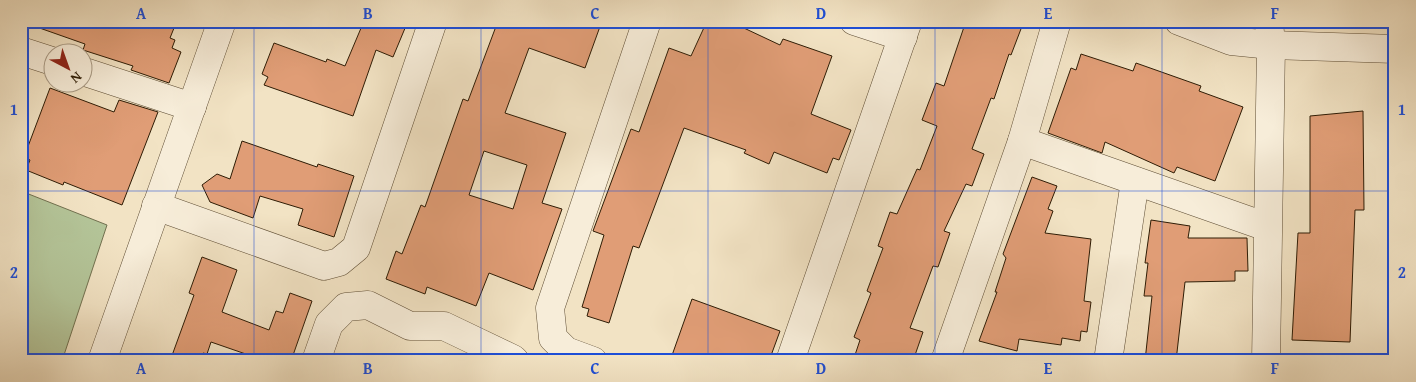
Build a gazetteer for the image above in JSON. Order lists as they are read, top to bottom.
{
  "north": "bottom right",
  "grid": {
    "columns": [
      "A",
      "B",
      "C",
      "D",
      "E",
      "F"
    ],
    "rows": ["1", "2"]
  }
}
